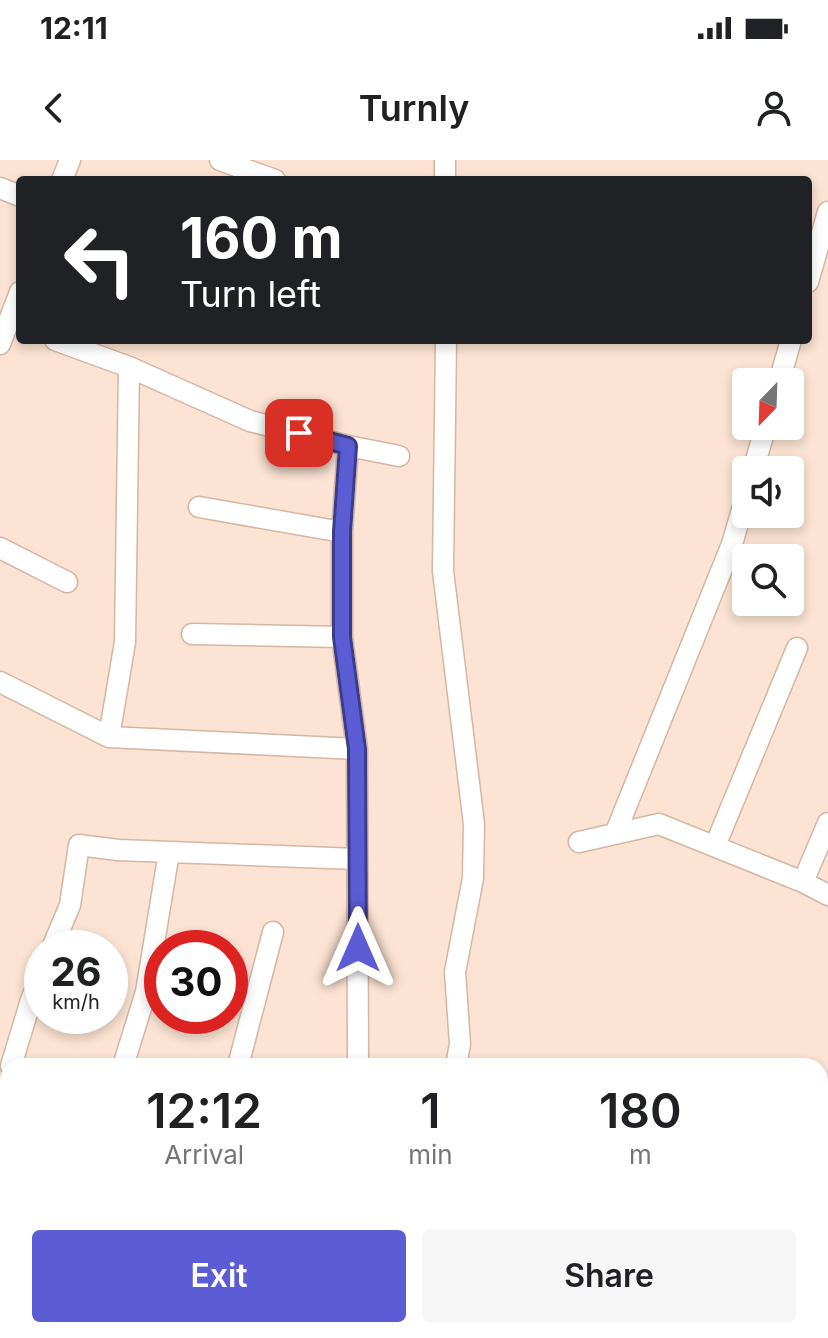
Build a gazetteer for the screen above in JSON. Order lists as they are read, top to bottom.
{
  "north": "bottom left",
  "page": {
    "status": "12:11",
    "header": "Turnly",
    "turn": ["160 m", "Turn left"],
    "speed": "26 km/h",
    "limit": "30",
    "eta": [
      "12:12",
      "Arrival",
      "1",
      "min",
      "180",
      "m"
    ],
    "buttons": ["Exit", "Share"]
  }
}
